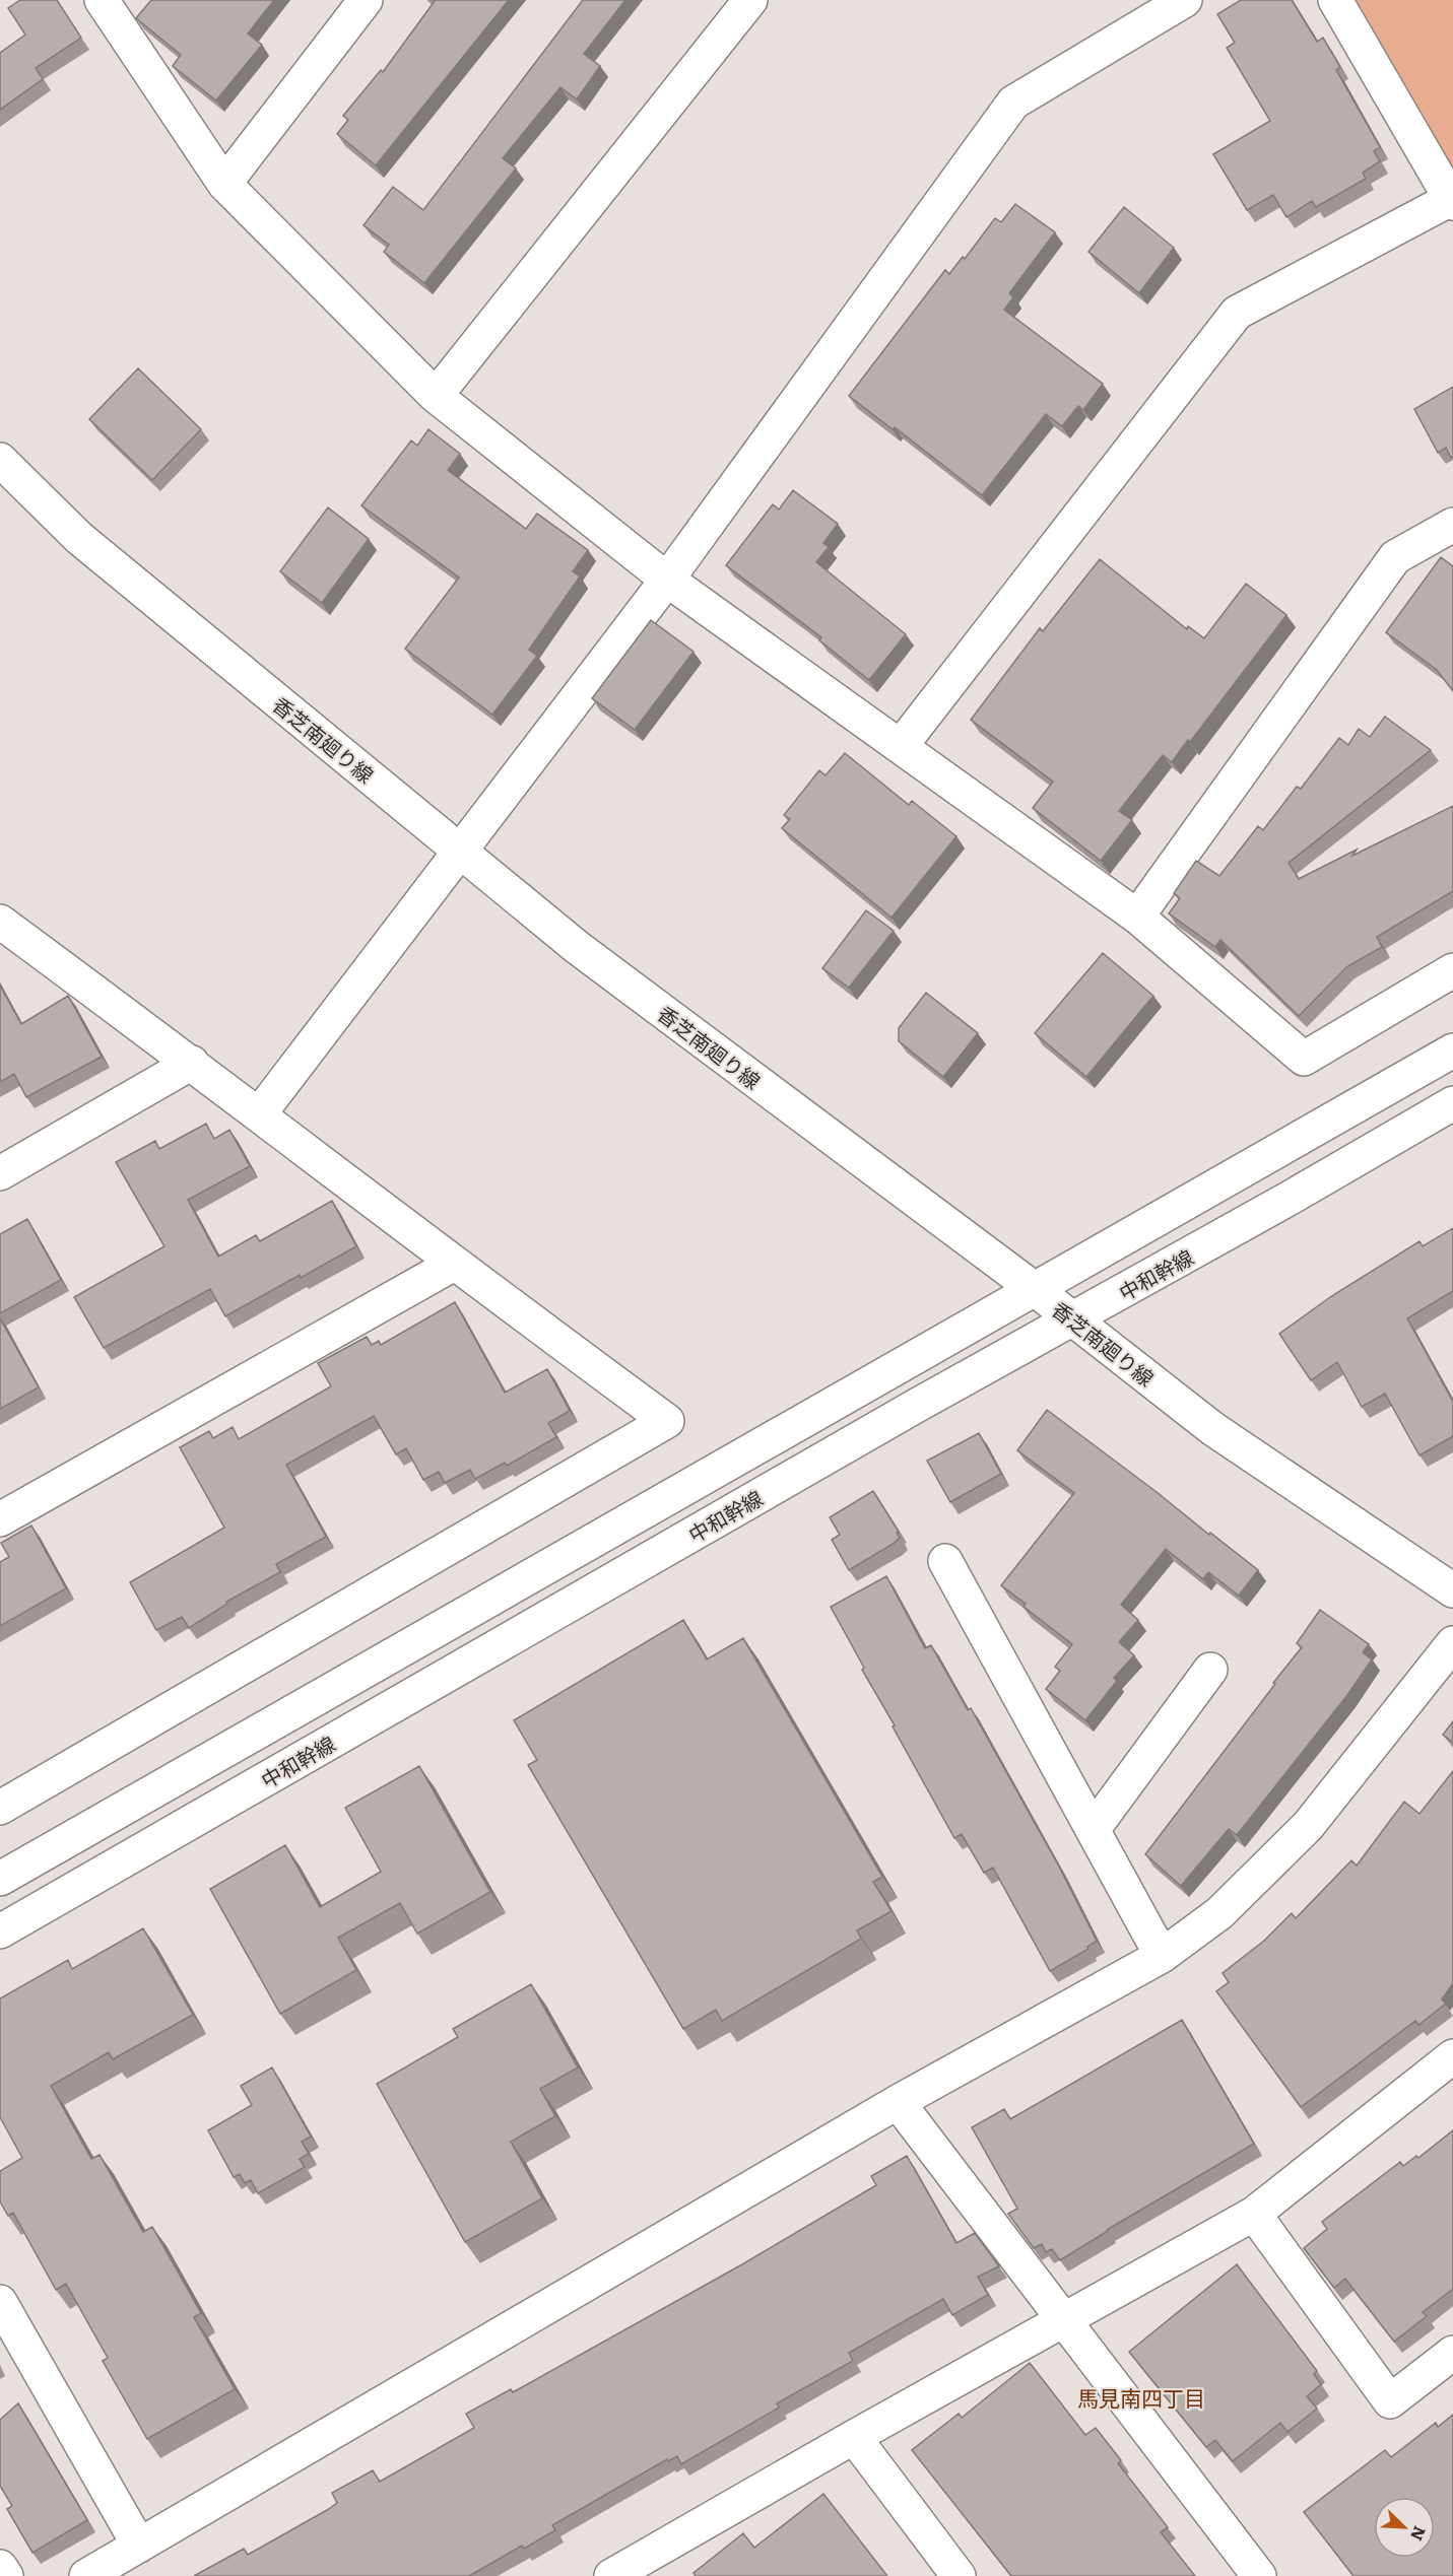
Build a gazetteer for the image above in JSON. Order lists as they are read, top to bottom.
{
  "streets": {
    "street": ["香芝南廻り線", "中和幹線"]
  },
  "crossings": [
    ["香芝南廻り線", "中和幹線"]
  ],
  "districts": ["馬見南四丁目"],
  "north": "bottom right"
}
